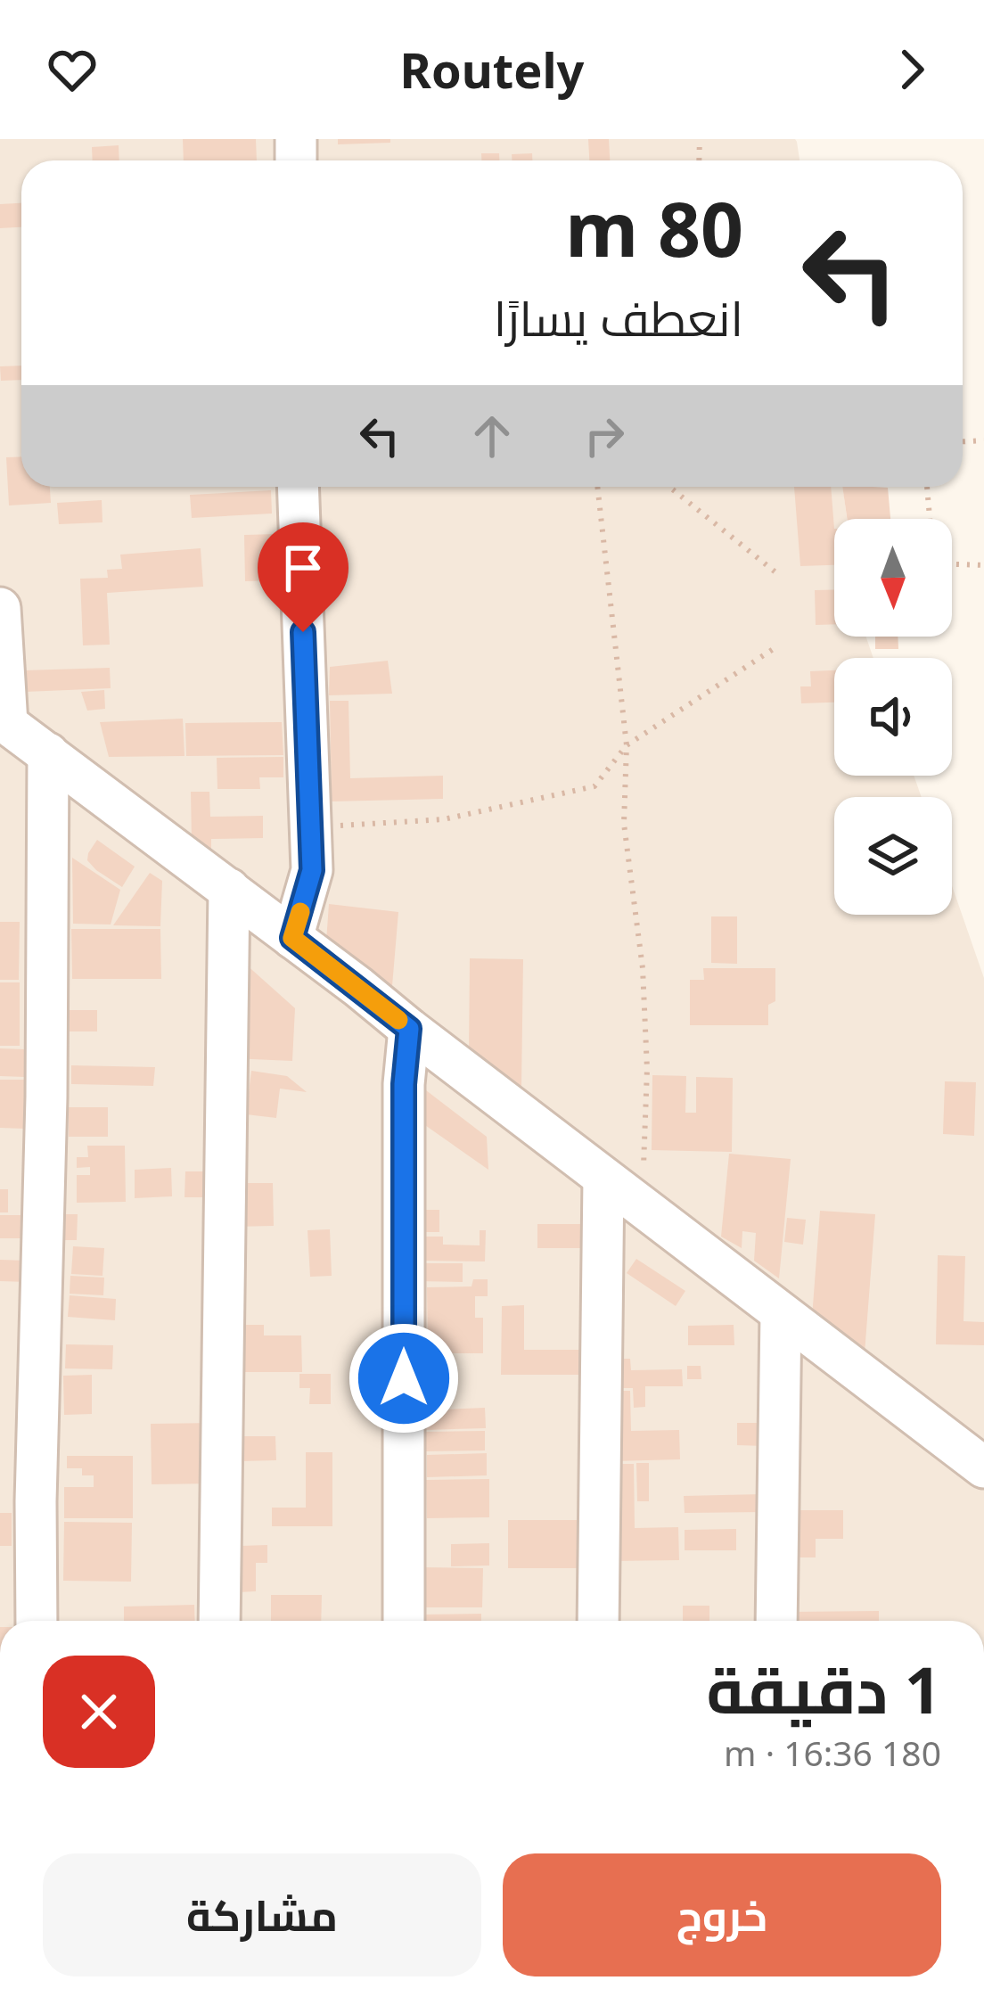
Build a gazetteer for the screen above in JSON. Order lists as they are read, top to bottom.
{
  "north": "bottom",
  "page": {
    "header": "Routely",
    "turn": ["80 m", "انعطف يسارًا"],
    "heading": ["1 دقيقة", "180 m · 16:36"],
    "buttons": ["خروج", "مشاركة"]
  }
}
